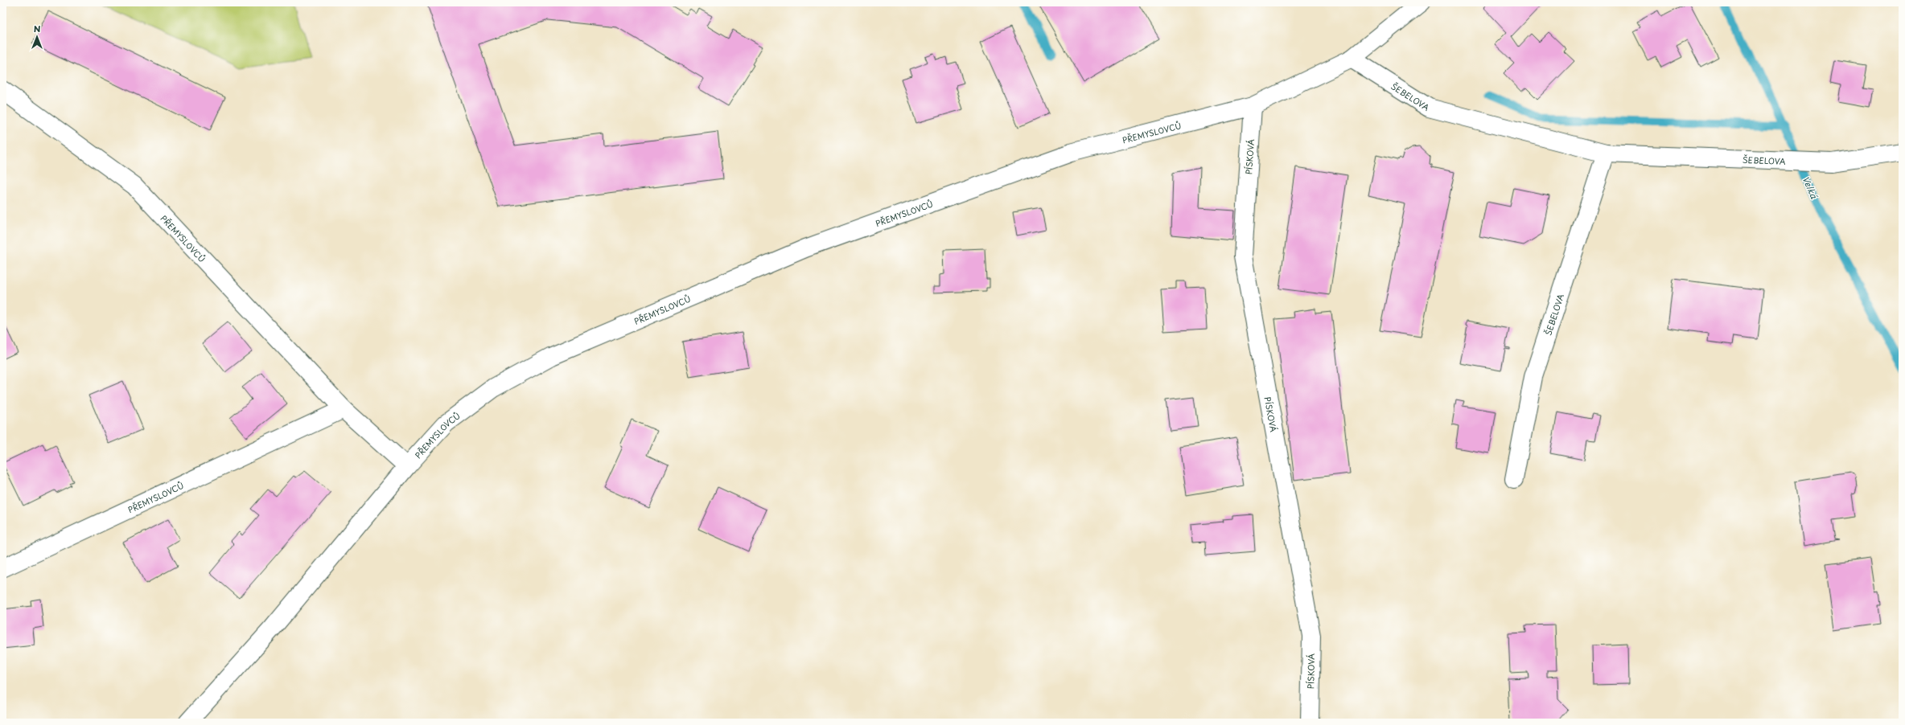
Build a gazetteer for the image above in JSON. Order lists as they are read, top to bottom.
{
  "streets": {
    "street": ["ŠEBELOVA", "PŘEMYSLOVCŮ", "PÍSKOVÁ"]
  },
  "crossings": [
    ["ŠEBELOVA", "PŘEMYSLOVCŮ"],
    ["PŘEMYSLOVCŮ", "PÍSKOVÁ"]
  ],
  "water": ["Velká"],
  "north": "top"
}
